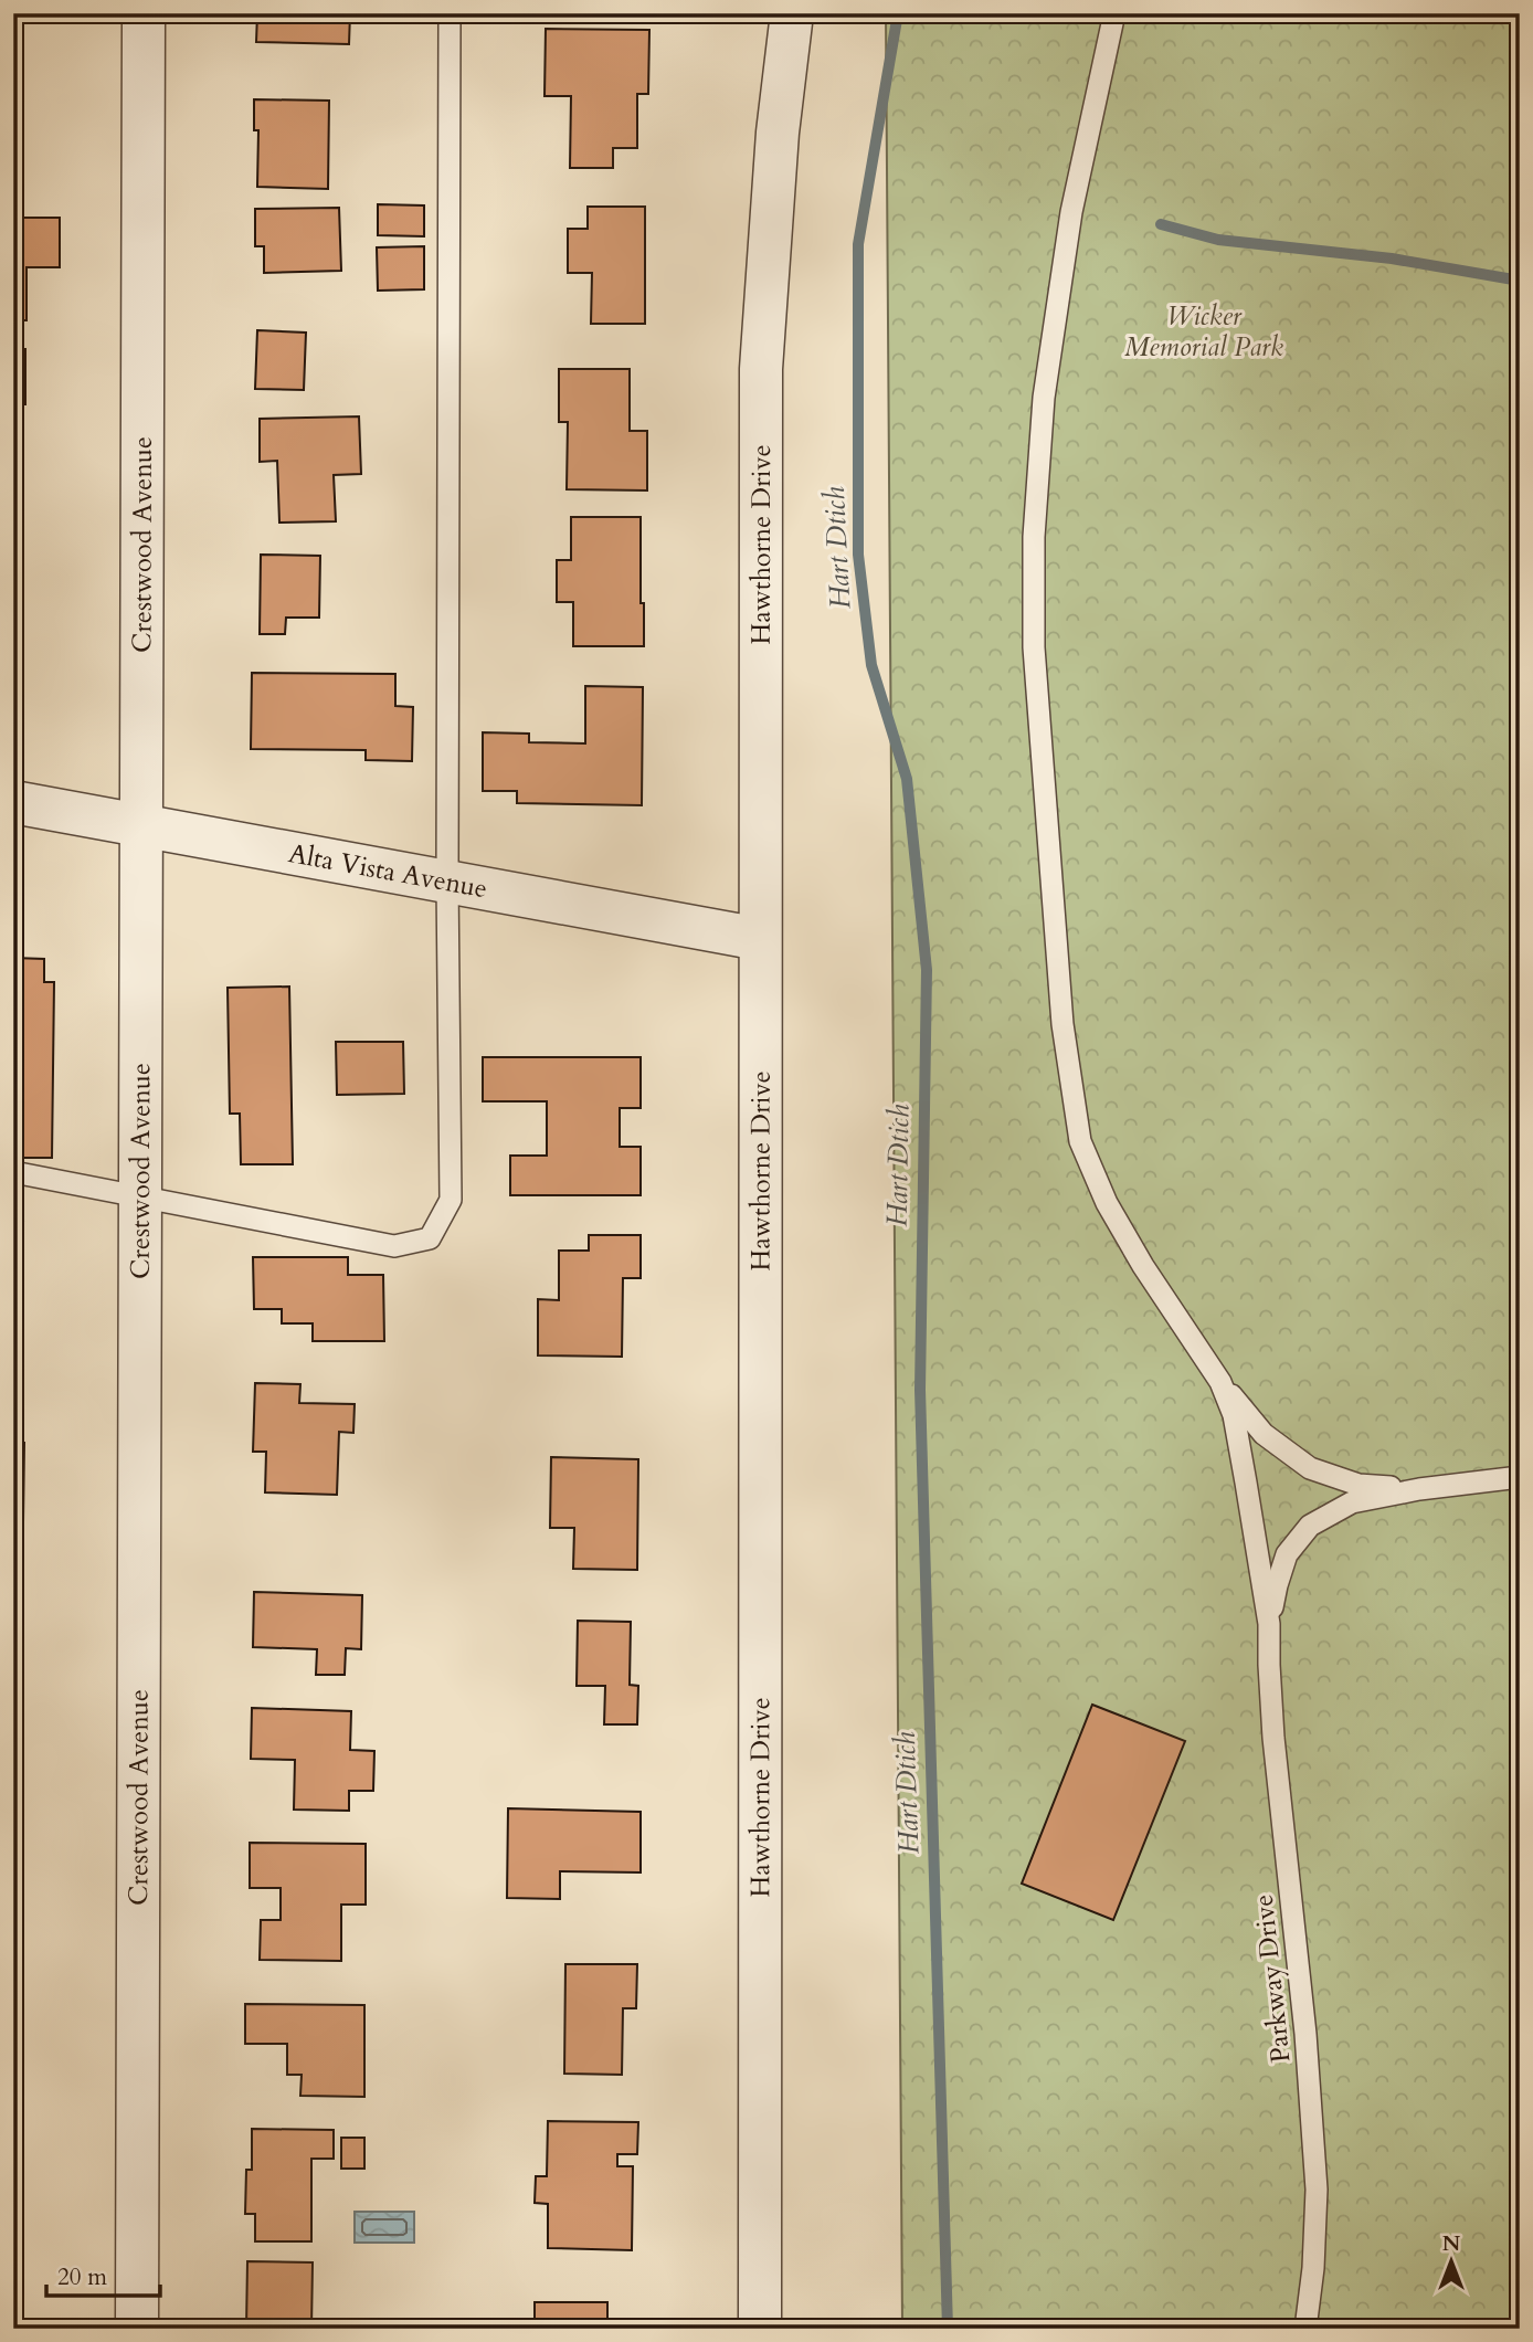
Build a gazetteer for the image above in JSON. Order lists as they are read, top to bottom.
{
  "streets": {
    "street": ["Hawthorne Drive", "Crestwood Avenue", "Alta Vista Avenue"],
    "lane": ["Parkway Drive"]
  },
  "crossings": [
    ["Hawthorne Drive", "Alta Vista Avenue"],
    ["Crestwood Avenue", "Alta Vista Avenue"]
  ],
  "water": ["Hart Dtich"],
  "parks": ["Wicker Memorial Park"],
  "scale_bar": "20 m",
  "north": "top"
}
